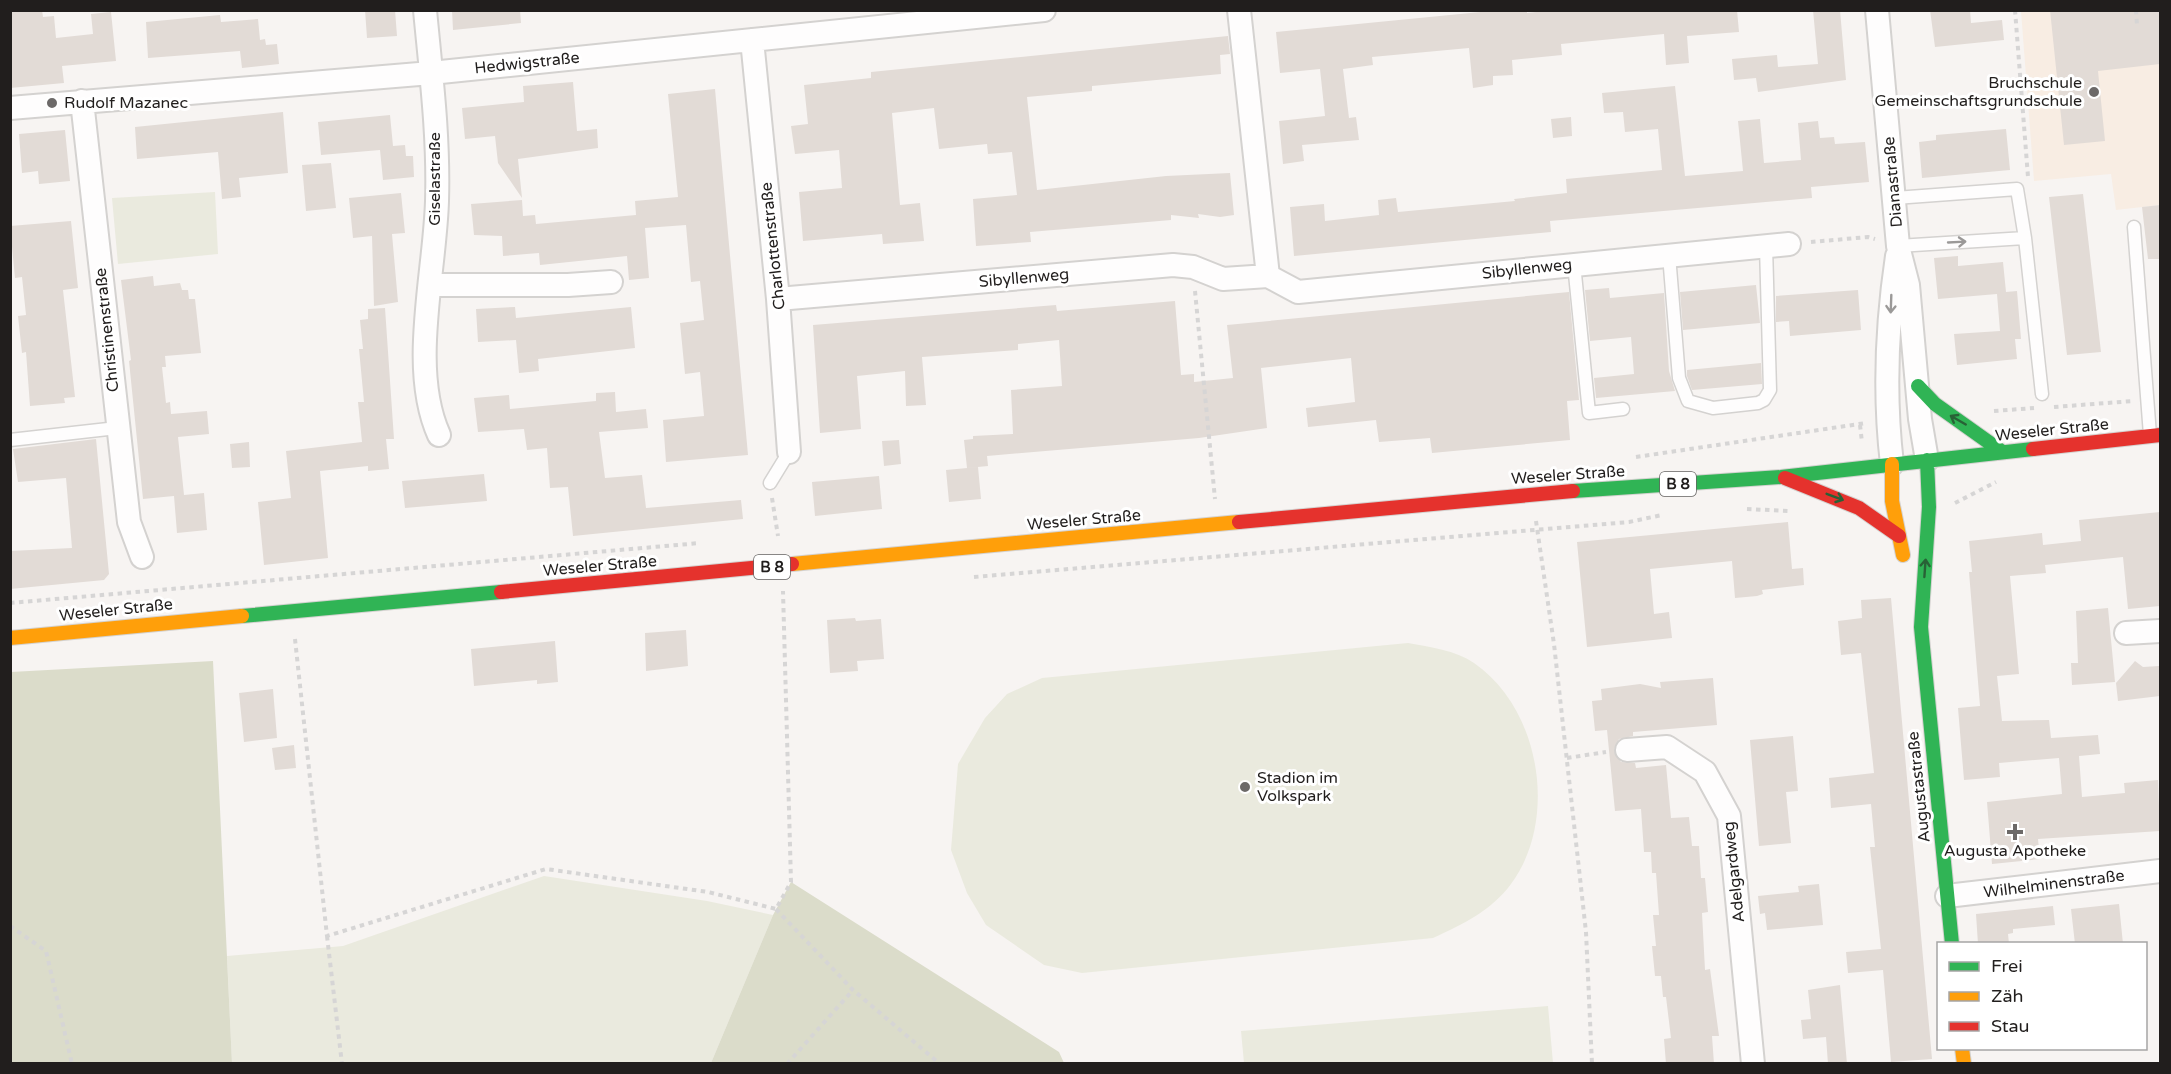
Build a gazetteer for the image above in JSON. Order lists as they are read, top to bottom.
{
  "streets": {
    "main road": ["Weseler Straße", "B 8", "Augustastraße"],
    "street": [
      "Hedwigstraße",
      "Giselastraße",
      "Dianastraße",
      "Charlottenstraße",
      "Sibyllenweg",
      "Christinenstraße",
      "Adelgardweg",
      "Wilhelminenstraße"
    ]
  },
  "crossings": [
    ["Hedwigstraße", "Giselastraße"],
    ["Hedwigstraße", "Charlottenstraße"],
    ["Hedwigstraße", "Christinenstraße"],
    ["Dianastraße", "Weseler Straße"],
    ["Dianastraße", "Augustastraße"],
    ["Charlottenstraße", "Sibyllenweg"],
    ["Weseler Straße", "Augustastraße"],
    ["Augustastraße", "Wilhelminenstraße"]
  ],
  "places": {
    "other": ["Bruchschule Gemeinschaftsgrundschule", "Rudolf Mazanec", "Stadion im Volkspark"],
    "health": ["Augusta Apotheke"]
  },
  "legend": ["Frei", "Zäh", "Stau"]
}
